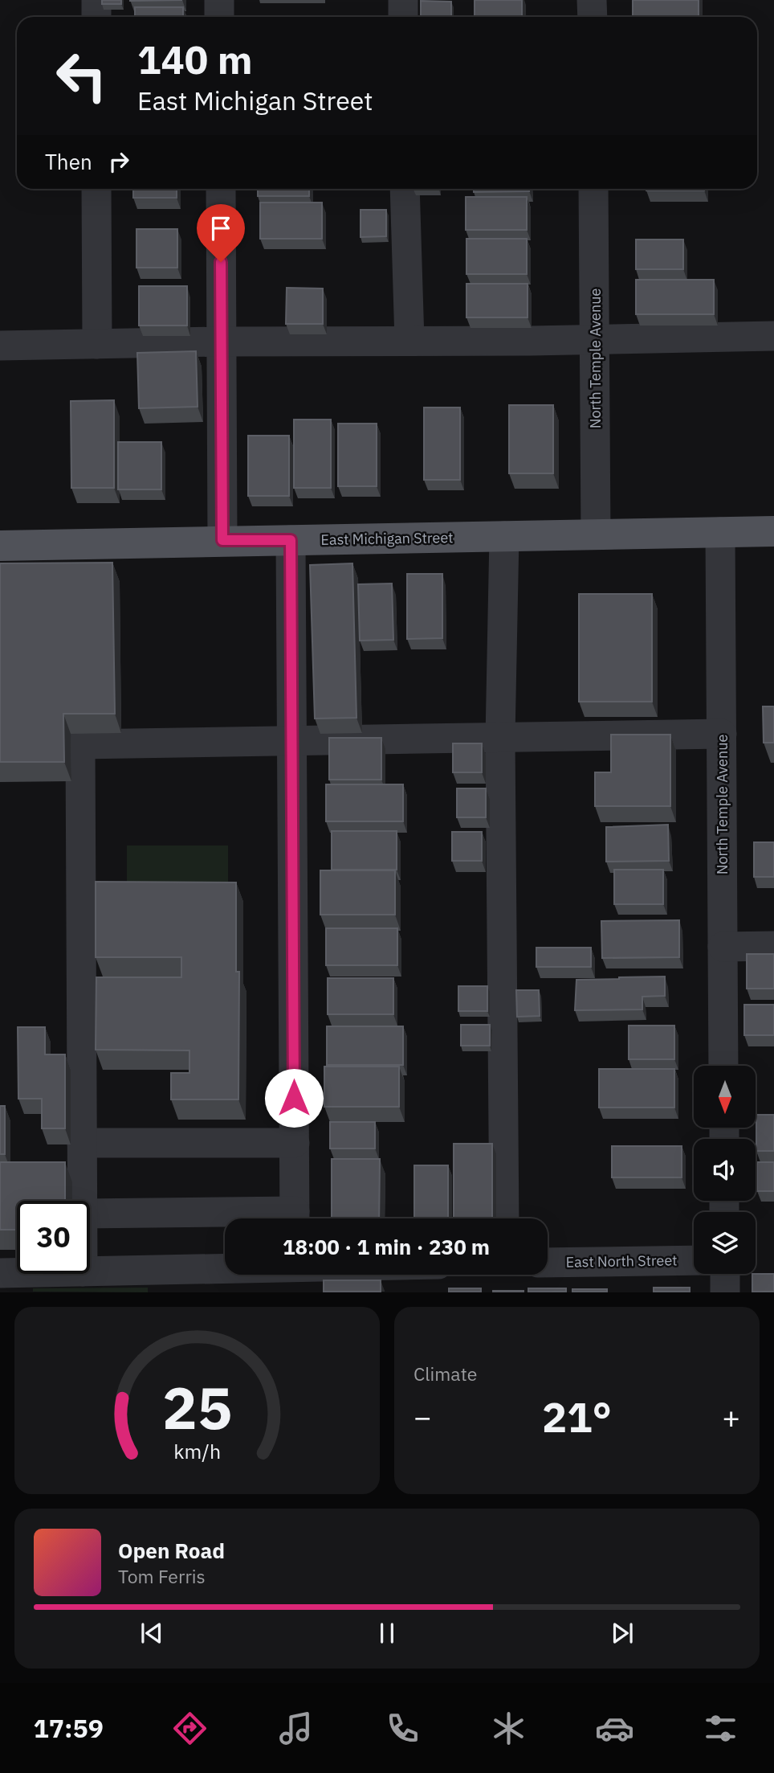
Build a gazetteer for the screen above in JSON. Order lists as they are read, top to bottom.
{
  "streets": {
    "main road": ["East Michigan Street"],
    "street": ["North Temple Avenue", "East North Street"]
  },
  "crossings": [
    ["North Temple Avenue", "East Michigan Street"]
  ],
  "north": "bottom",
  "page": {
    "turn": ["140 m", "East Michigan Street"],
    "then": "Then",
    "limit": "30",
    "trip": "18:00 · 1 min · 230 m",
    "tile": "Climate",
    "heat": ["−", "21°", "+"],
    "song": ["Open Road", "Tom Ferris"],
    "tabs": "17:59",
    "gauge": ["25", "km/h"]
  }
}
